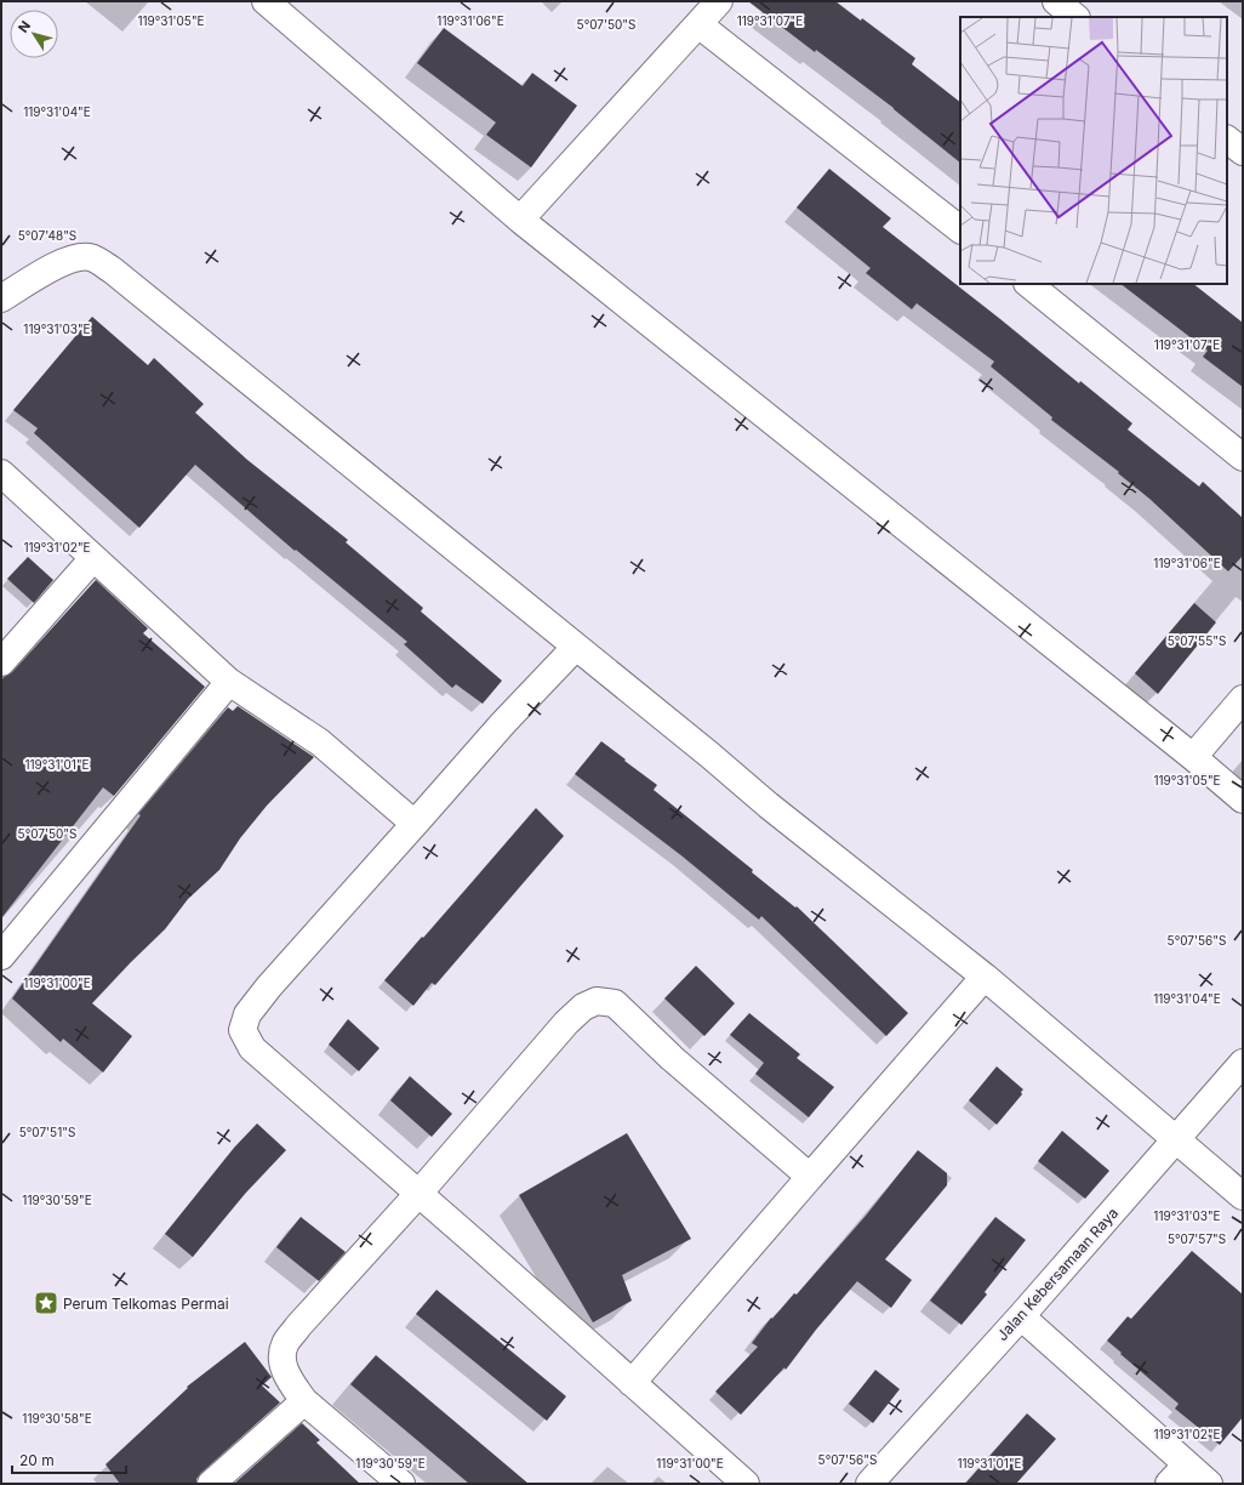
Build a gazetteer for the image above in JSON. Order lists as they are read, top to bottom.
{
  "streets": {
    "street": ["Jalan Kebersamaan Raya"]
  },
  "places": {
    "place": ["Perum Telkomas Permai"]
  },
  "scale_bar": "20 m",
  "north": "top left",
  "coordinates": [
    "119°31'05\"E",
    "119°31'06\"E",
    "119°31'07\"E",
    "5°07'50\"S",
    "119°31'04\"E",
    "5°07'48\"S",
    "119°31'03\"E",
    "119°31'02\"E",
    "5°07'55\"S",
    "119°31'01\"E",
    "5°07'56\"S",
    "119°31'00\"E",
    "5°07'51\"S",
    "119°30'59\"E",
    "5°07'57\"S",
    "119°30'58\"E"
  ]
}
